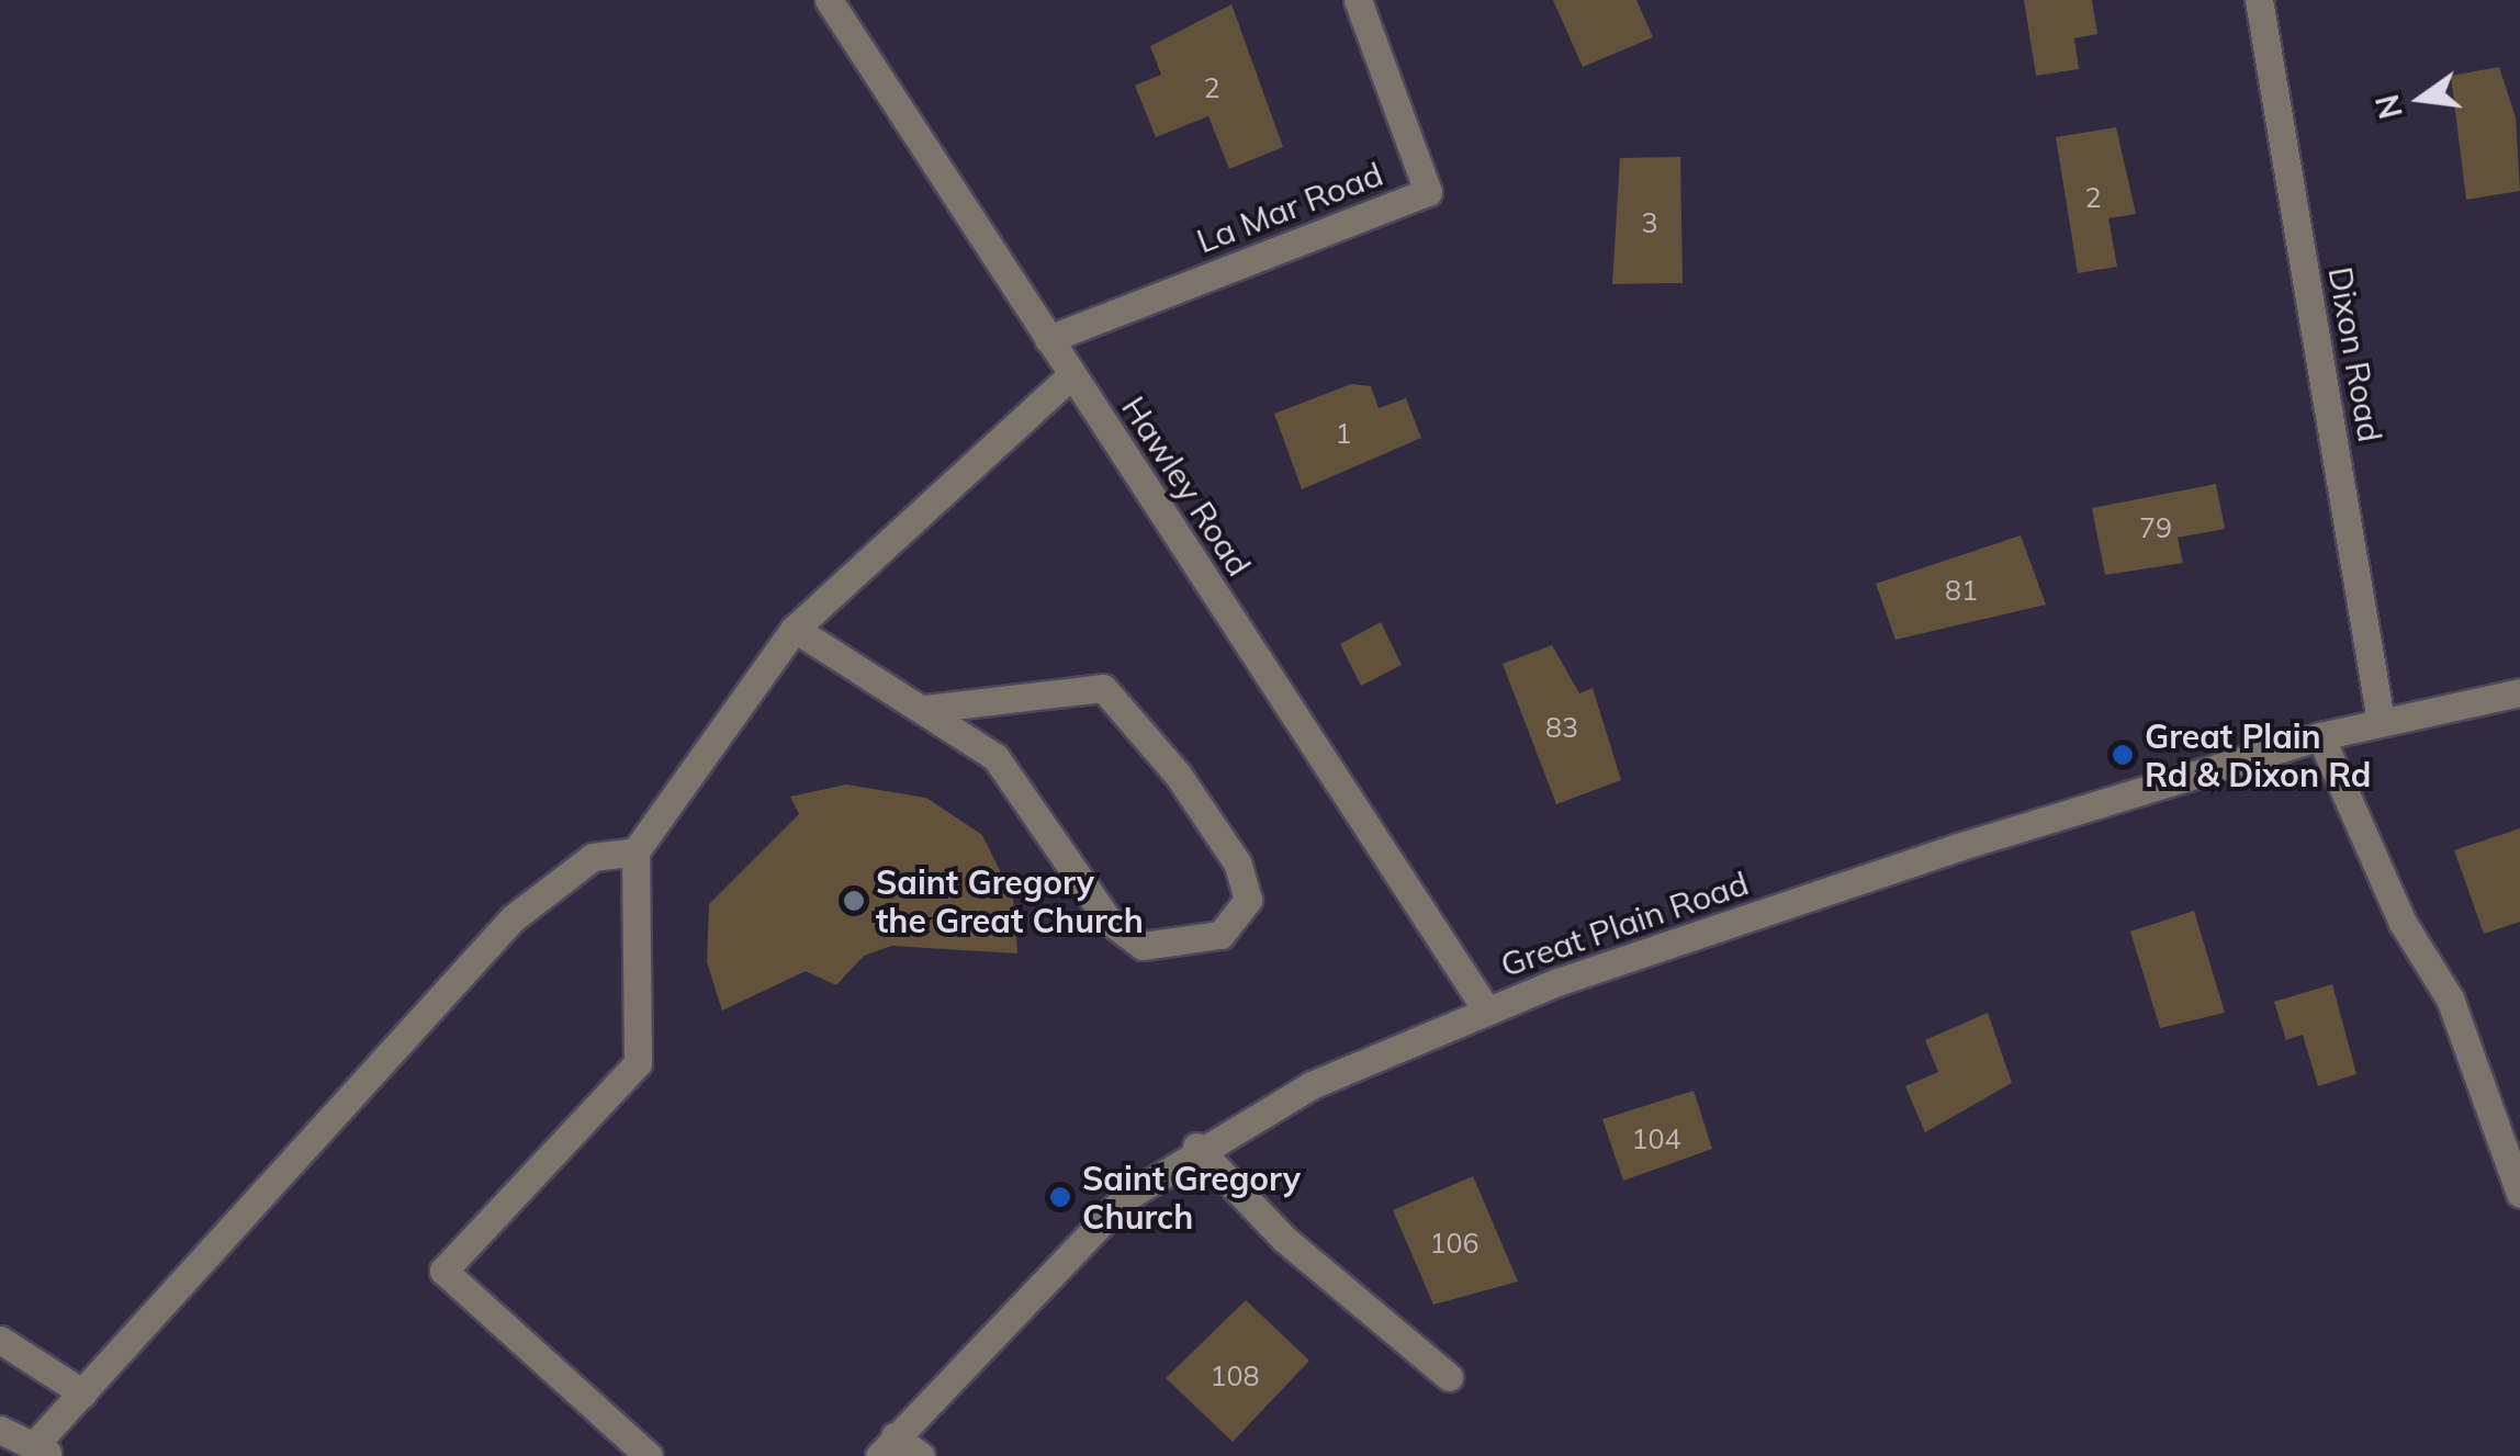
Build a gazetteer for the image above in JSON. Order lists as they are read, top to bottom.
{
  "streets": {
    "street": [
      "La Mar Road",
      "Dixon Road",
      "Hawley Road",
      "Great Plain Road"
    ]
  },
  "crossings": [
    ["La Mar Road", "Hawley Road"],
    ["Dixon Road", "Great Plain Road"],
    ["Hawley Road", "Great Plain Road"]
  ],
  "places": ["Great Plain Rd & Dixon Rd", "Saint Gregory the Great Church", "Saint Gregory Church"],
  "house_numbers": [
    "2",
    "2",
    "3",
    "1",
    "79",
    "81",
    "83",
    "104",
    "106",
    "108"
  ],
  "north": "left"
}
